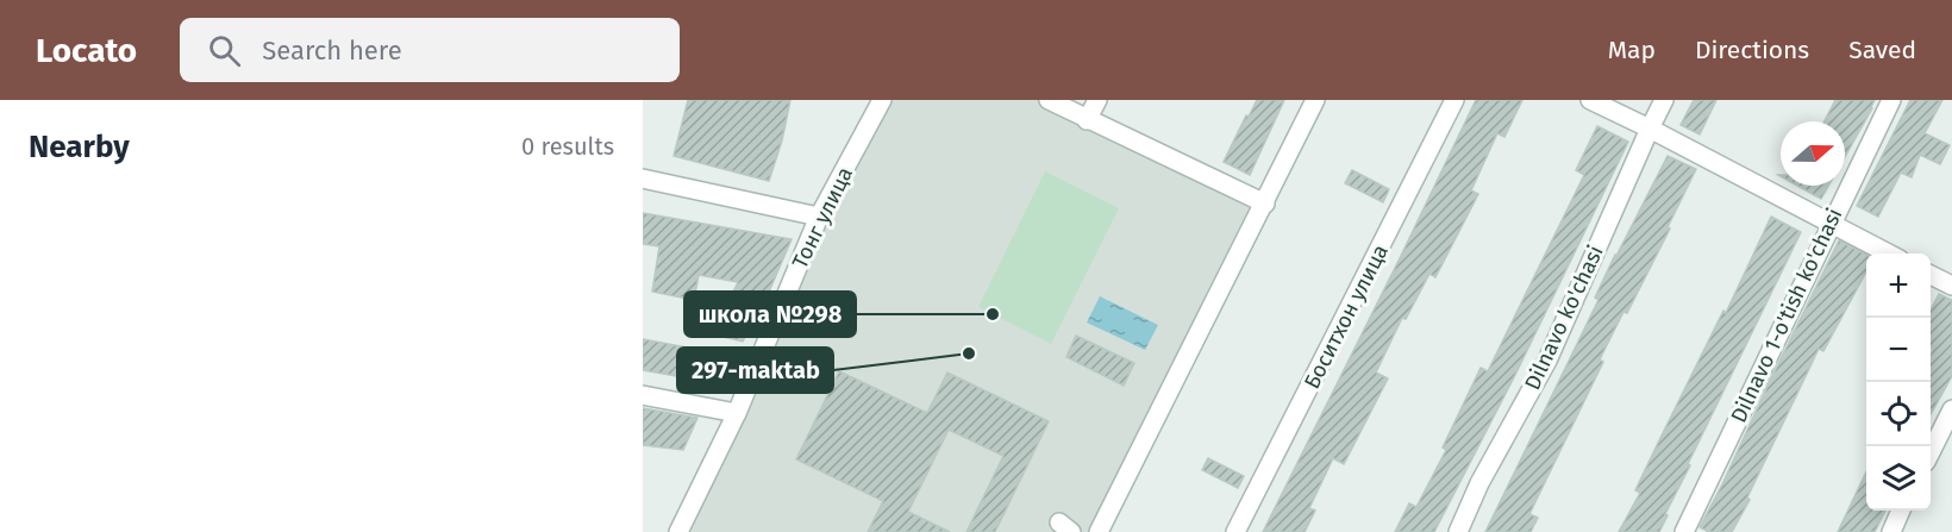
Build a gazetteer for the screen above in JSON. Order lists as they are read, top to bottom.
{
  "streets": {
    "street": [
      "Тонг улица",
      "Dilnavo 1-o'tish ko'chasi",
      "Боситхон улица",
      "Dilnavo ko'chasi"
    ]
  },
  "places": ["школа №298", "297-maktab"],
  "north": "right",
  "page": {
    "header": "Locato",
    "search": "Search here",
    "nav": ["Map", "Directions", "Saved"],
    "heading": ["Nearby", "0 results"],
    "map_buttons": ["+", "−"]
  }
}
